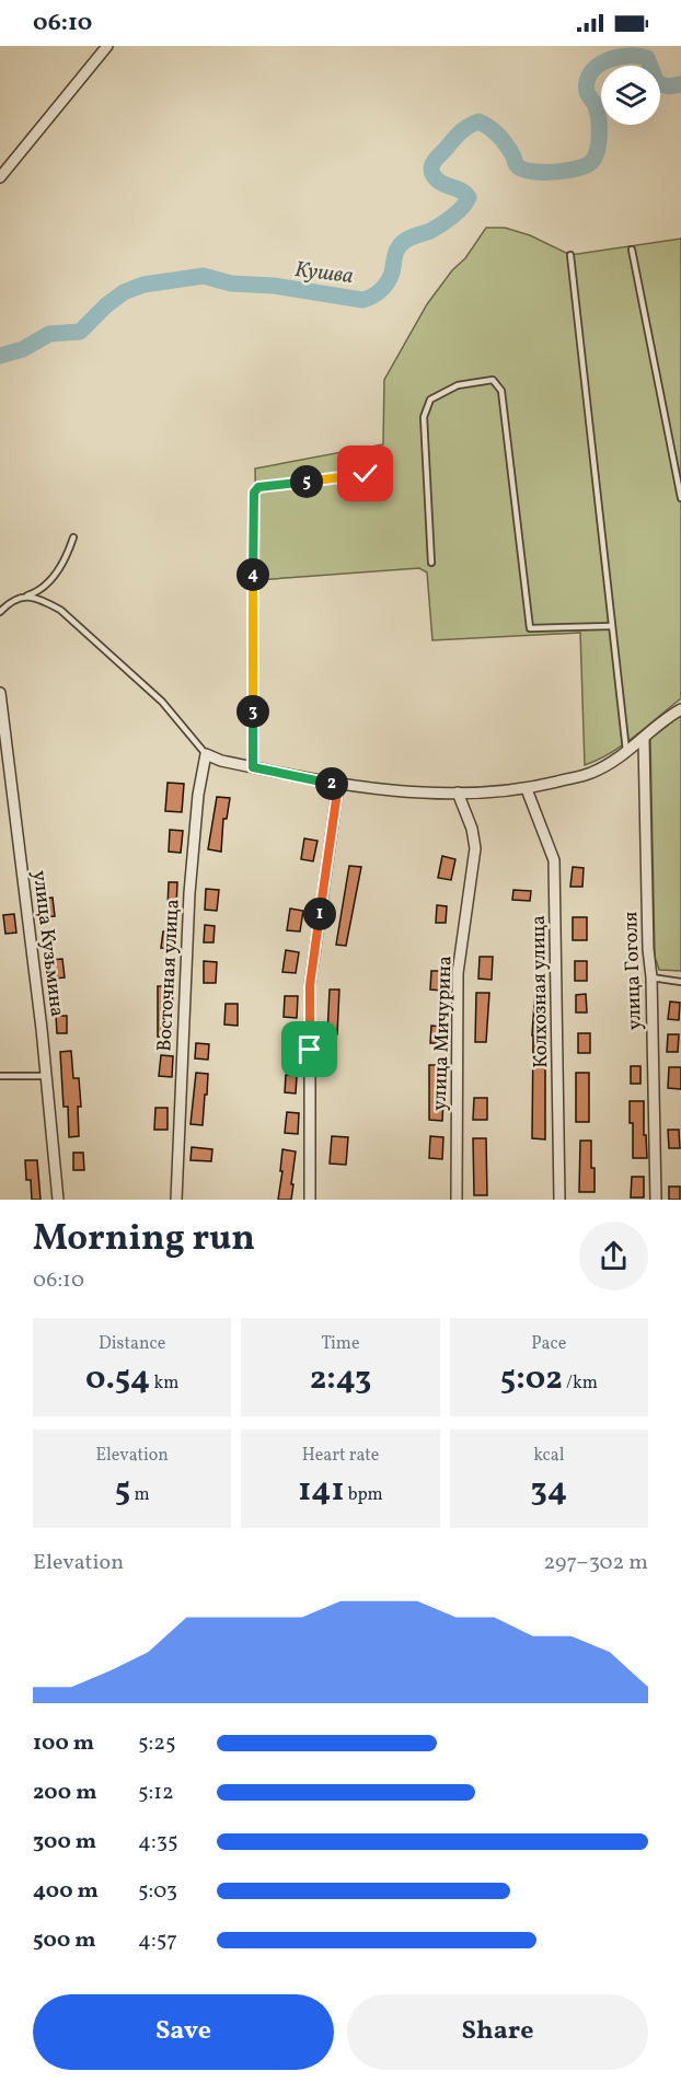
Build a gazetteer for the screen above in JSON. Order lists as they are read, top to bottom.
{
  "streets": {
    "street": [
      "улица Кузьмина",
      "улица Гоголя",
      "Восточная улица",
      "Колхозная улица",
      "улица Мичурина"
    ]
  },
  "water": ["Кушва"],
  "page": {
    "status": "06:10",
    "pins": [
      "5",
      "4",
      "3",
      "2",
      "1"
    ],
    "heading": ["Morning run", "06:10"],
    "stats": [
      ["Distance", "0.54 km"],
      ["Time", "2:43"],
      ["Pace", "5:02 /km"],
      ["Elevation", "5 m"],
      ["Heart rate", "141 bpm"],
      ["kcal", "34"]
    ],
    "chart": ["Elevation", "297–302 m"],
    "list": [
      {
        "name": "100 m",
        "note": "5:25"
      },
      {
        "name": "200 m",
        "note": "5:12"
      },
      {
        "name": "300 m",
        "note": "4:35"
      },
      {
        "name": "400 m",
        "note": "5:03"
      },
      {
        "name": "500 m",
        "note": "4:57"
      }
    ],
    "buttons": ["Save", "Share"]
  }
}
